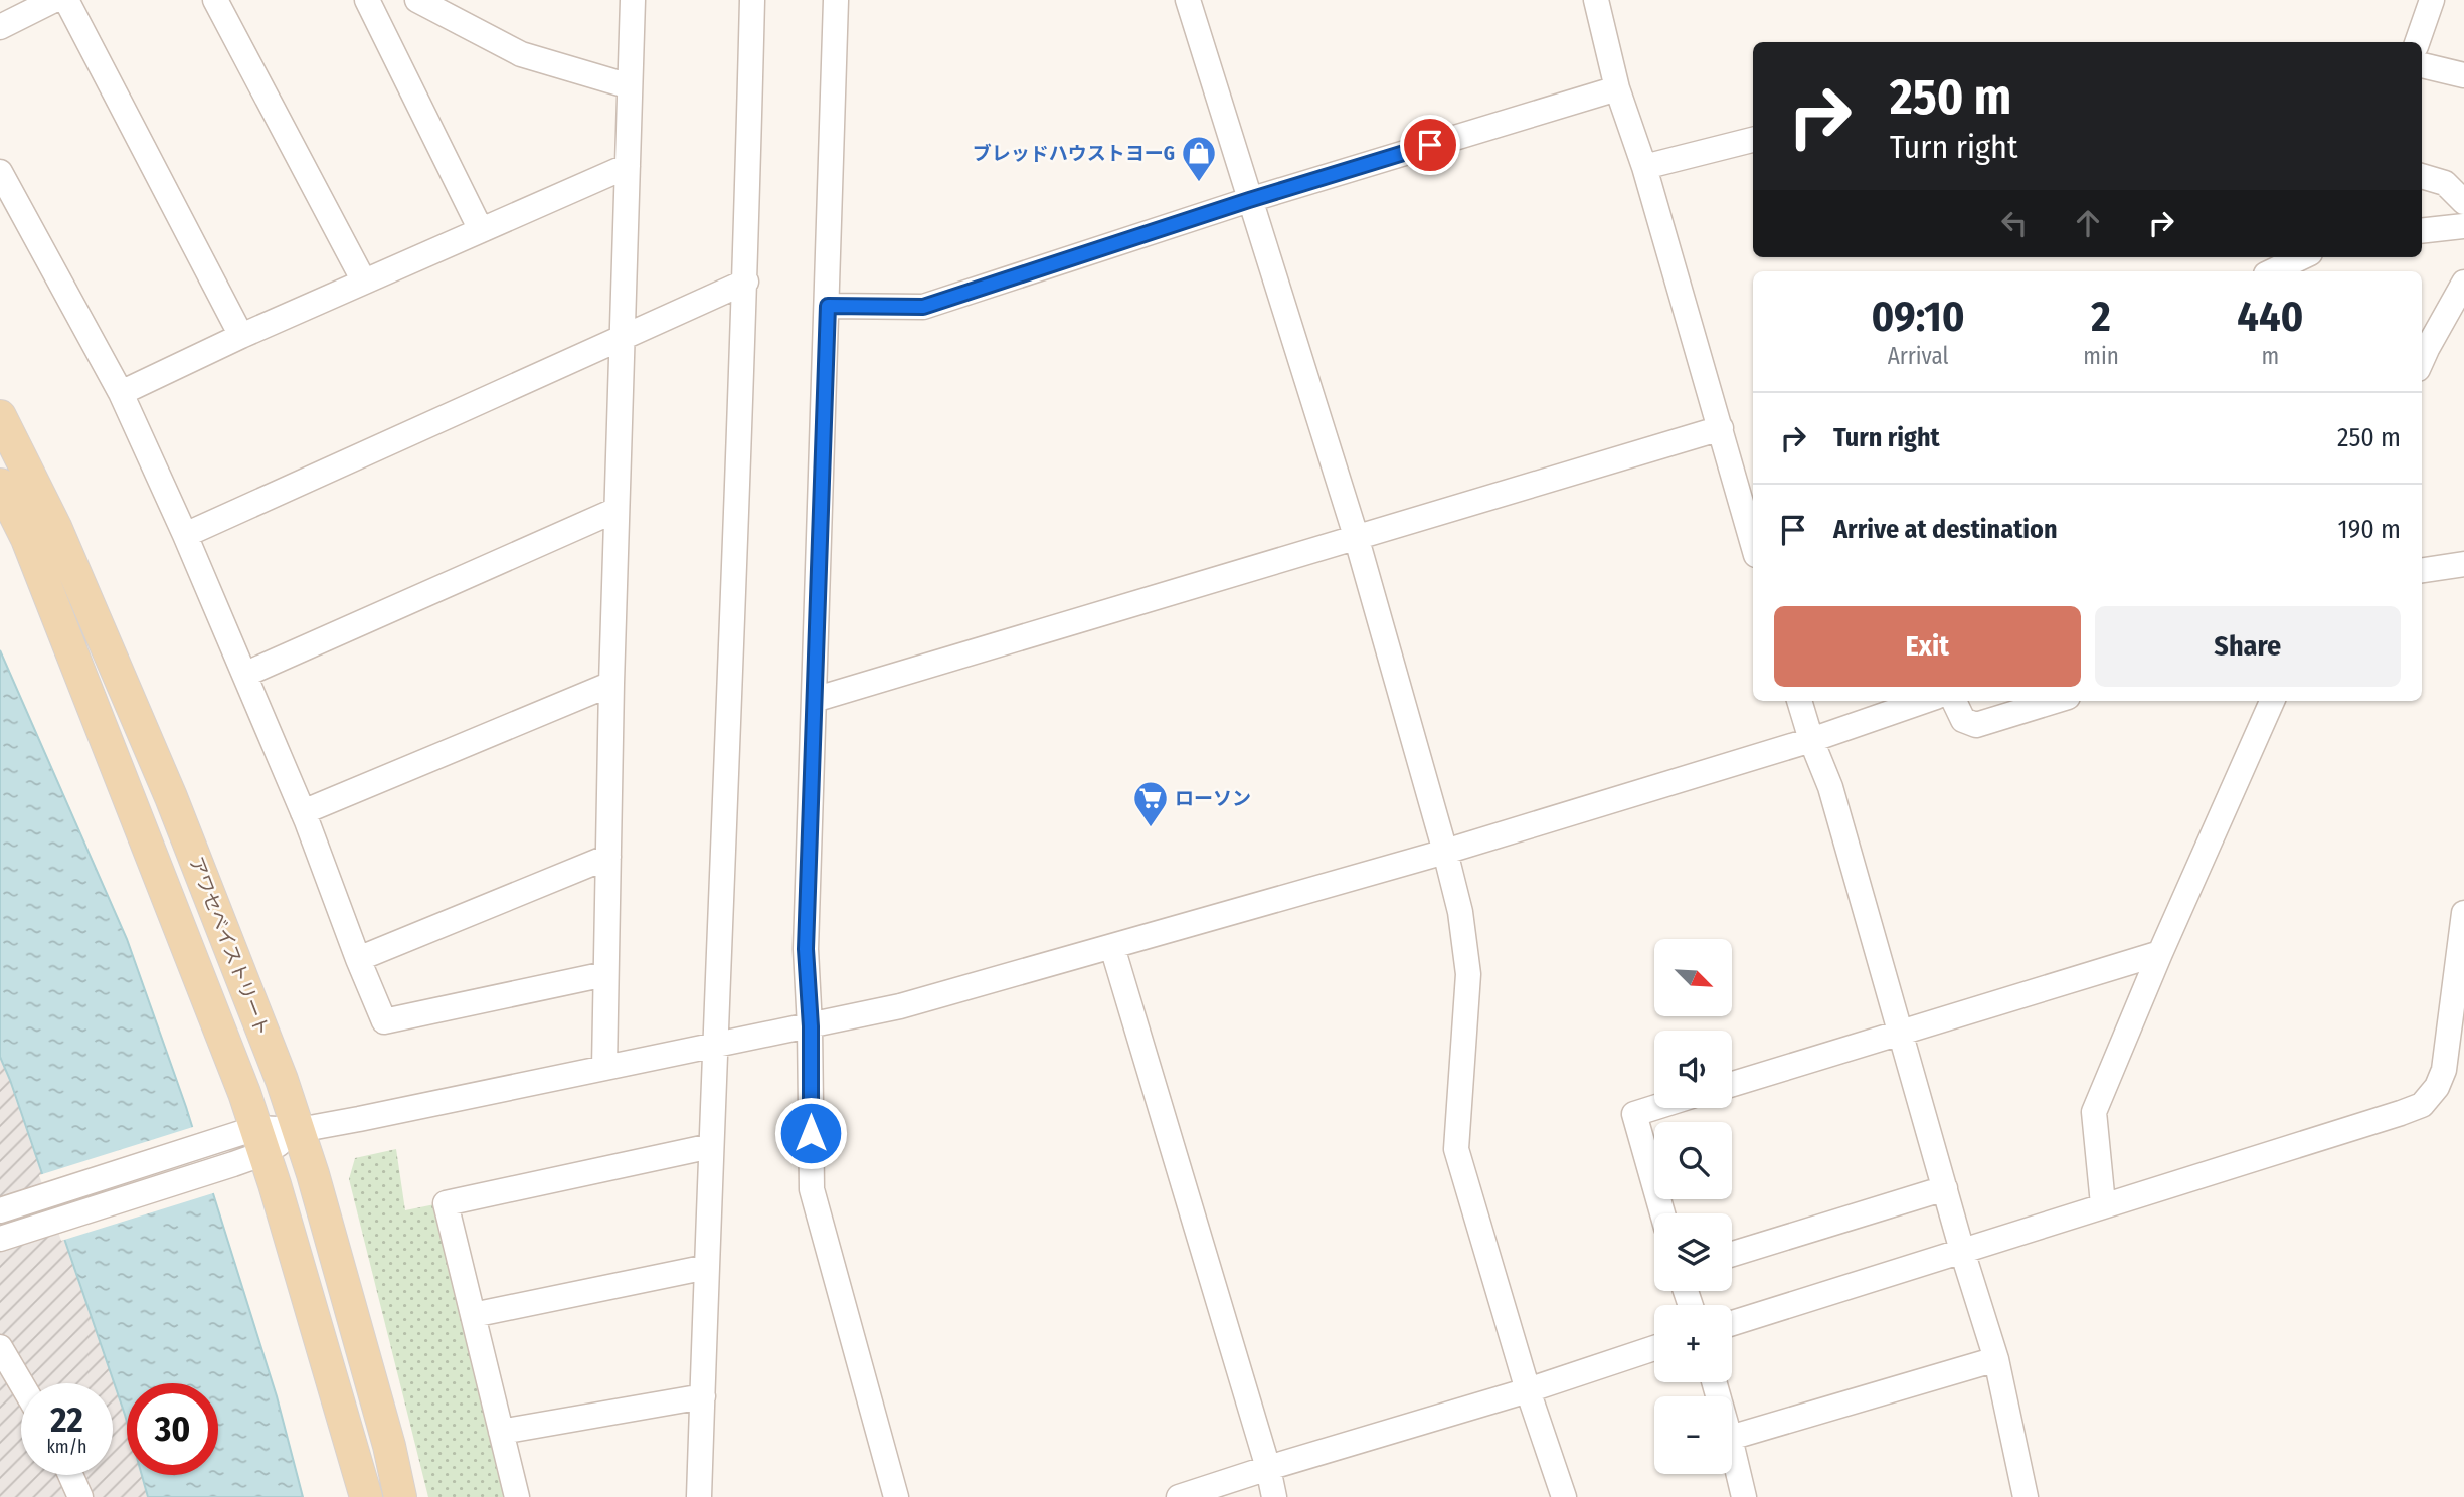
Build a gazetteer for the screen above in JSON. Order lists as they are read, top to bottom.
{
  "streets": {
    "main road": ["アワセベイストリート"]
  },
  "places": {
    "shop": ["ブレッドハウストヨーG"],
    "supermarket": ["ローソン"]
  },
  "north": "bottom right",
  "page": {
    "turn": ["250 m", "Turn right"],
    "eta": [
      "09:10",
      "Arrival",
      "2",
      "min",
      "440",
      "m"
    ],
    "list": [
      {
        "name": "Turn right",
        "value": "250 m"
      },
      {
        "name": "Arrive at destination",
        "value": "190 m"
      }
    ],
    "buttons": ["Exit", "Share"],
    "map_buttons": ["+", "−"],
    "speed": "22 km/h",
    "limit": "30"
  }
}
